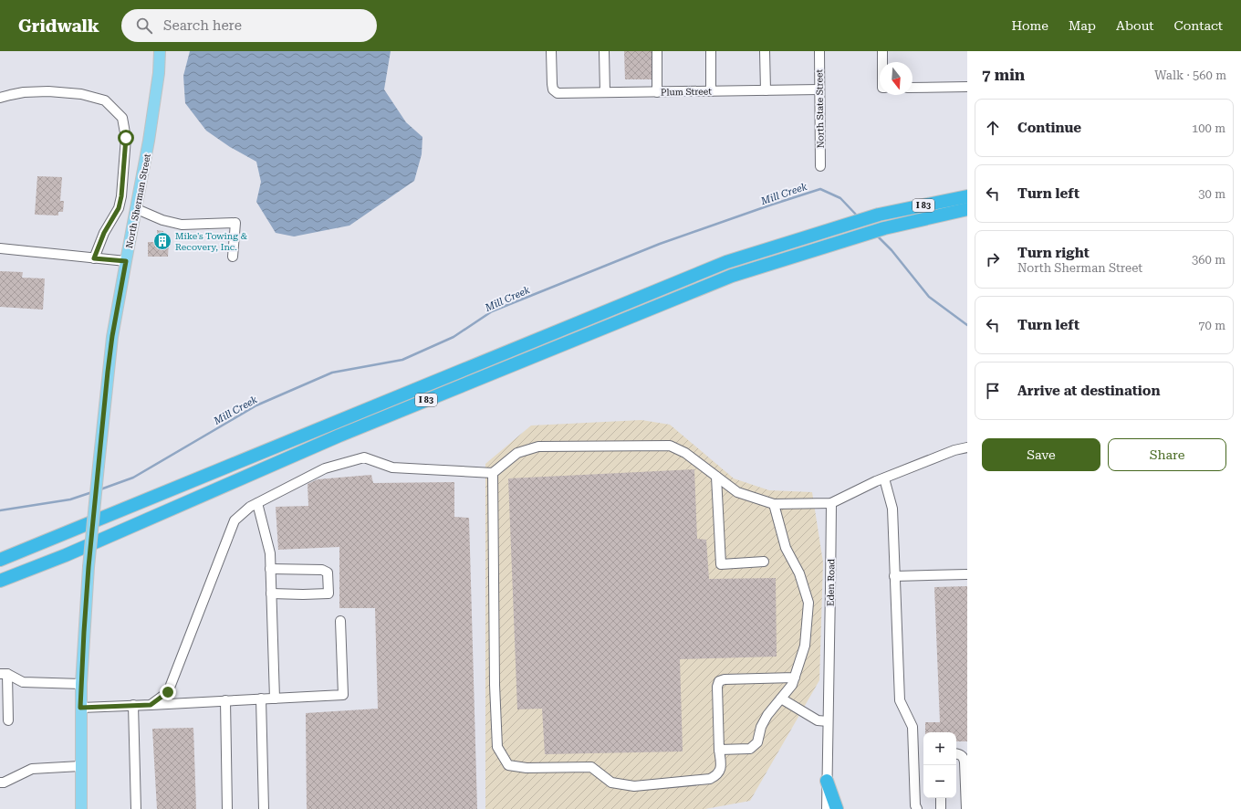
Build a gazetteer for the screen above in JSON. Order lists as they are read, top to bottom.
{
  "streets": {
    "highway": ["I 83"],
    "main road": ["North Sherman Street"],
    "street": ["Plum Street", "North State Street", "Eden Road"]
  },
  "crossings": [
    ["Plum Street", "North State Street"]
  ],
  "water": ["Mill Creek"],
  "places": {
    "building": ["Mike's Towing & Recovery, Inc."]
  },
  "north": "bottom",
  "page": {
    "header": "Gridwalk",
    "search": "Search here",
    "nav": [
      "Home",
      "Map",
      "About",
      "Contact"
    ],
    "heading": ["7 min", "Walk · 560 m"],
    "list": [
      ["Continue", "100 m"],
      ["Turn left", "30 m"],
      ["Turn right", "North Sherman Street", "360 m"],
      ["Turn left", "70 m"],
      "Arrive at destination"
    ],
    "buttons": ["Save", "Share"],
    "map_buttons": ["+", "−"]
  }
}
